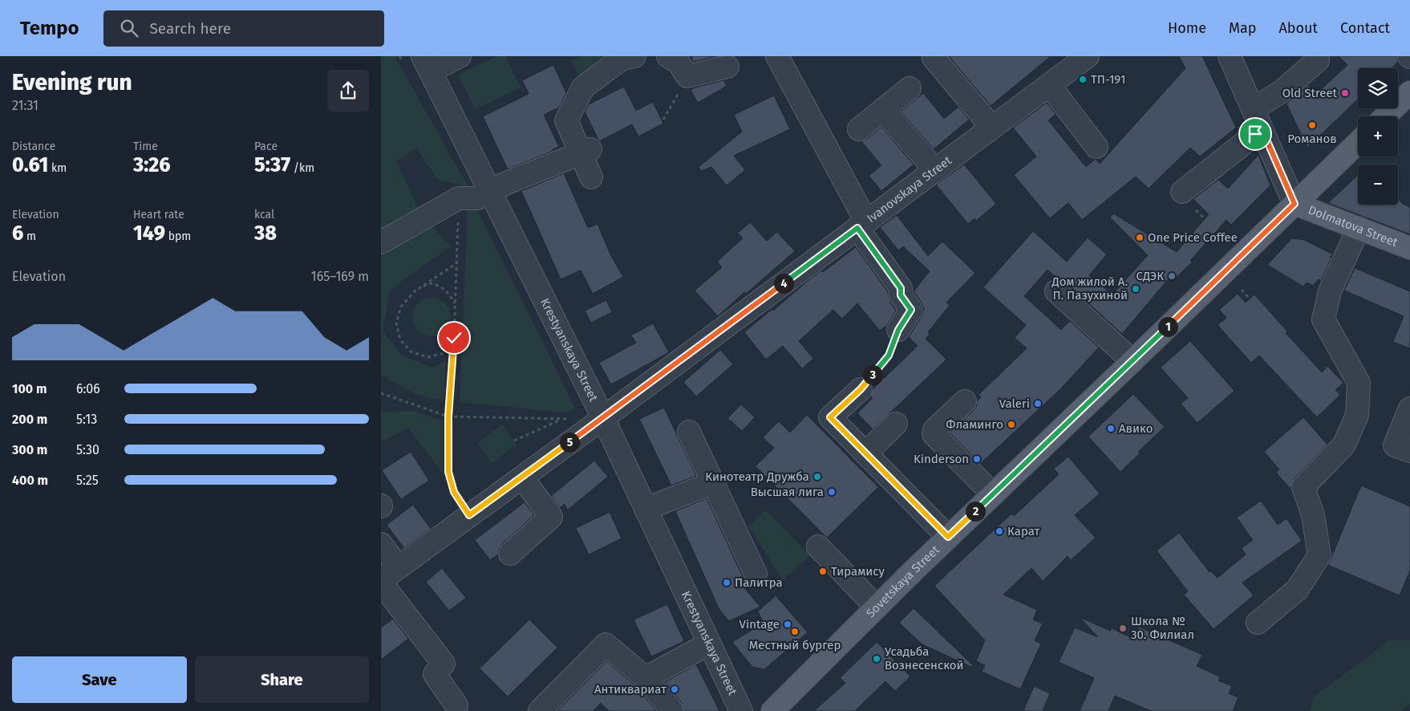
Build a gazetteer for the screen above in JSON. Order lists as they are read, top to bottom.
{
  "streets": {
    "main road": ["Dolmatova Street", "Sovetskaya Street"],
    "street": ["Ivanovskaya Street", "Krestyanskaya Street"]
  },
  "crossings": [
    ["Ivanovskaya Street", "Krestyanskaya Street"],
    ["Dolmatova Street", "Sovetskaya Street"]
  ],
  "places": [
    "ТП-191",
    "Old Street",
    "Романов",
    "One Price Coffee",
    "СДЭК",
    "Дом жилой А. П. Пазухиной",
    "Valeri",
    "Фламинго",
    "Авико",
    "Kinderson",
    "Кинотеатр Дружба",
    "Высшая лига",
    "Карат",
    "Тирамису",
    "Палитра",
    "Vintage",
    "Школа № 30. Филиал",
    "Местный бургер",
    "Усадьба Вознесенской",
    "Антиквариат"
  ],
  "page": {
    "header": "Tempo",
    "search": "Search here",
    "nav": [
      "Home",
      "Map",
      "About",
      "Contact"
    ],
    "heading": ["Evening run", "21:31"],
    "map_buttons": ["+", "−"],
    "stats": [
      ["Distance", "0.61 km"],
      ["Time", "3:26"],
      ["Pace", "5:37 /km"],
      ["Elevation", "6 m"],
      ["Heart rate", "149 bpm"],
      ["kcal", "38"]
    ],
    "chart": ["Elevation", "165–169 m"],
    "pins": [
      "4",
      "1",
      "3",
      "5",
      "2"
    ],
    "list": [
      {
        "name": "100 m",
        "note": "6:06"
      },
      {
        "name": "200 m",
        "note": "5:13"
      },
      {
        "name": "300 m",
        "note": "5:30"
      },
      {
        "name": "400 m",
        "note": "5:25"
      }
    ],
    "buttons": ["Save", "Share"]
  }
}
